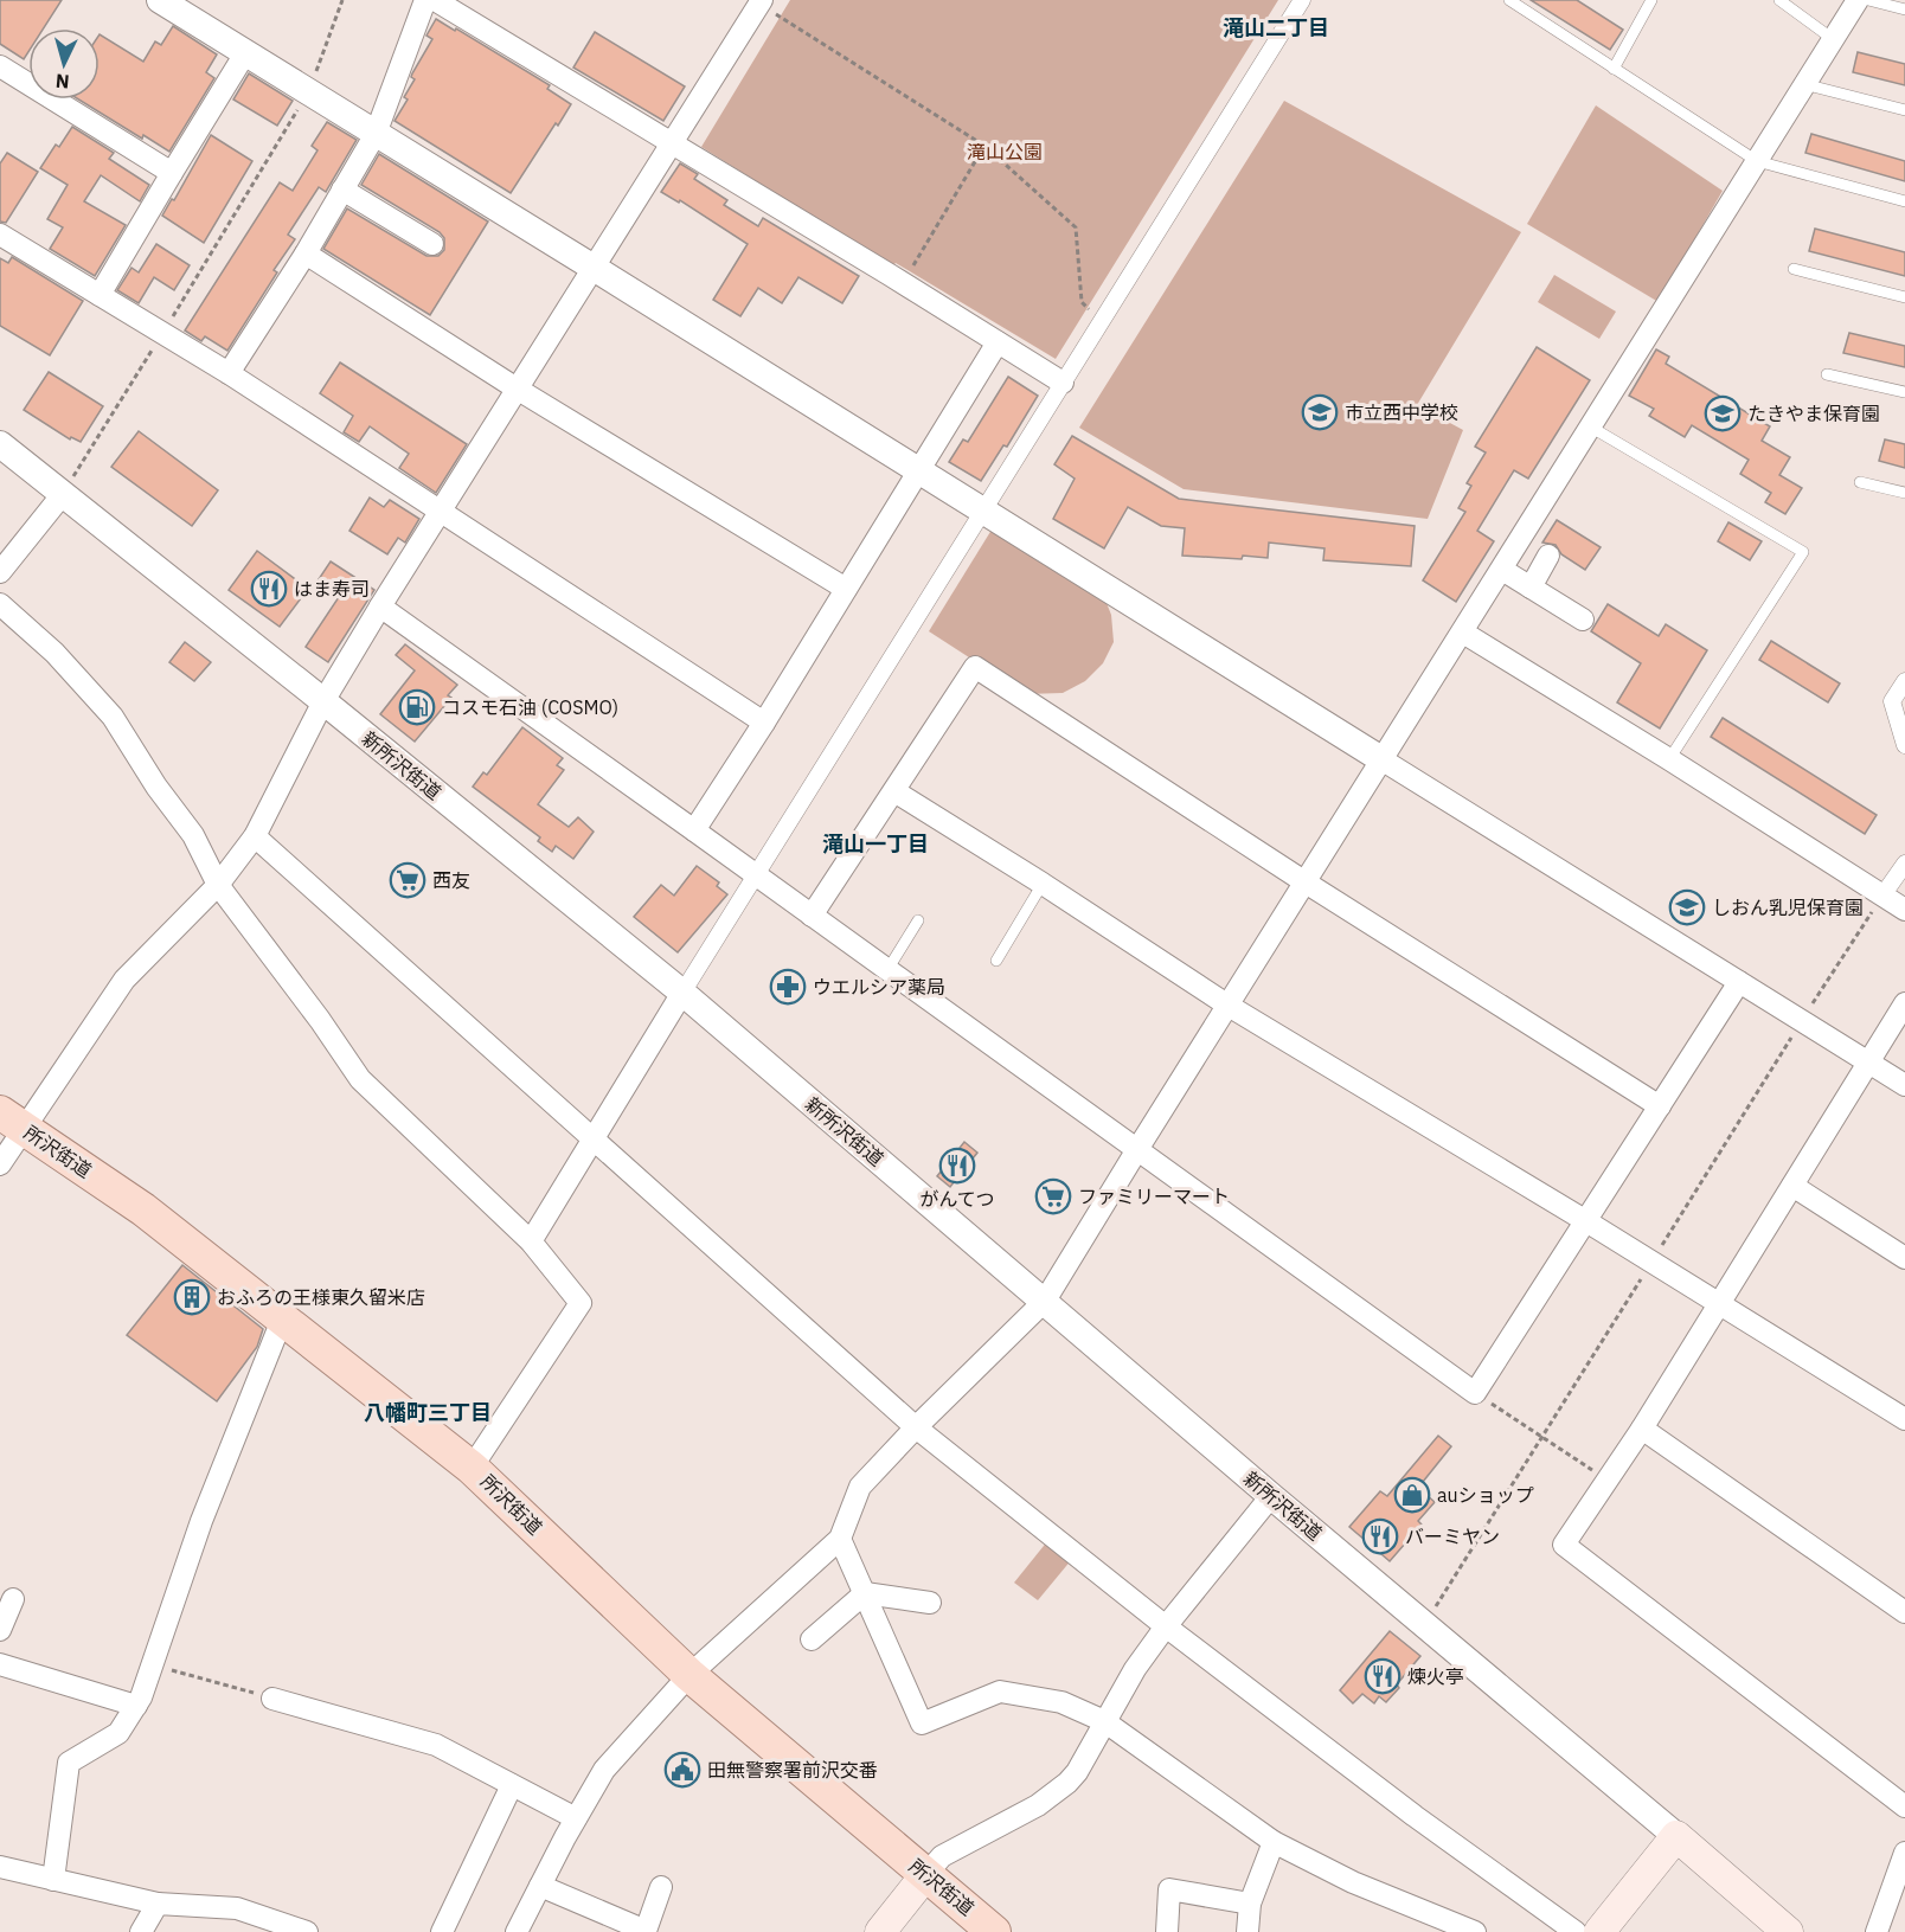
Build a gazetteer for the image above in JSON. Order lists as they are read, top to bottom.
{
  "streets": {
    "main road": ["所沢街道"],
    "street": ["新所沢街道"]
  },
  "districts": ["滝山二丁目", "滝山一丁目", "八幡町三丁目"],
  "parks": ["滝山公園"],
  "places": {
    "school or university": ["市立西中学校", "たきやま保育園", "しおん乳児保育園"],
    "restaurant": [
      "はま寿司",
      "がんてつ",
      "バーミヤン",
      "煉火亭"
    ],
    "fuel station": ["コスモ石油 (COSMO)"],
    "supermarket": ["西友", "ファミリーマート"],
    "pharmacy": ["ウエルシア薬局"],
    "building": ["おふろの王様東久留米店"],
    "shop": ["auショップ"],
    "public building": ["田無警察署前沢交番"]
  },
  "north": "bottom"
}
